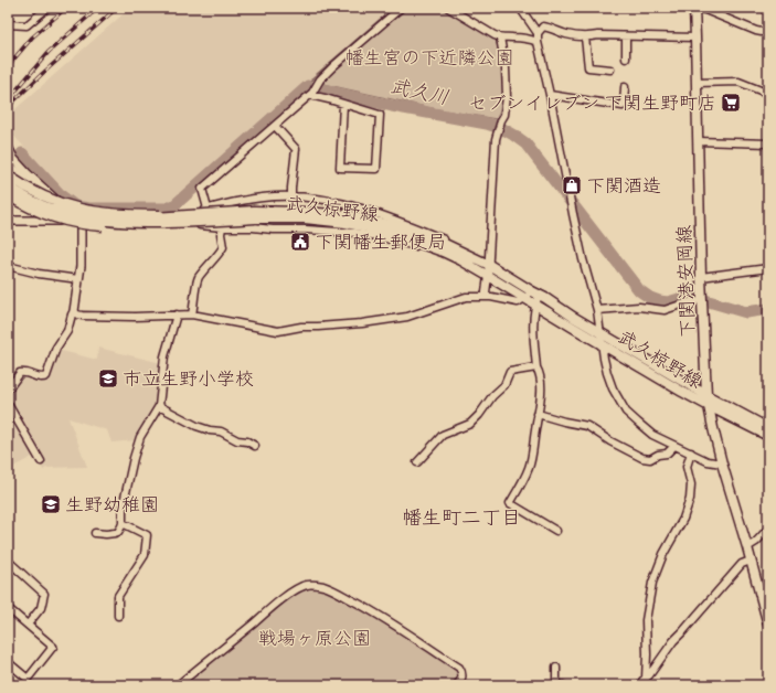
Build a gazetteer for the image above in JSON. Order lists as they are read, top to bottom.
{
  "streets": {
    "main road": ["武久椋野線", "下関港安岡線"]
  },
  "crossings": [
    ["武久椋野線", "下関港安岡線"]
  ],
  "districts": ["幡生町二丁目"],
  "water": ["武久川"],
  "parks": ["幡生宮の下近隣公園", "戦場ヶ原公園"],
  "places": {
    "supermarket": ["セブンイレブン 下関生野町店"],
    "shop": ["下関酒造"],
    "public building": ["下関幡生郵便局"],
    "school or university": ["市立生野小学校", "生野幼稚園"]
  }
}
